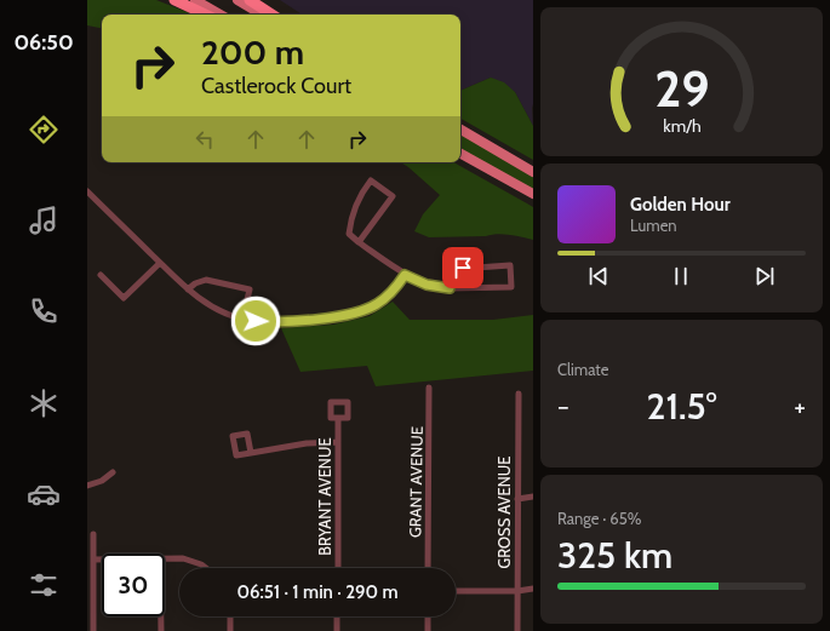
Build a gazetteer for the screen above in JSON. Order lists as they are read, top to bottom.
{
  "streets": {
    "street": ["GRANT AVENUE", "BRYANT AVENUE", "GROSS AVENUE"]
  },
  "page": {
    "tabs": "06:50",
    "turn": ["200 m", "Castlerock Court"],
    "song": ["Golden Hour", "Lumen"],
    "tile": [
      "Climate",
      ["Range · 65%", "325 km"]
    ],
    "heat": ["−", "21.5°", "+"],
    "limit": "30",
    "trip": "06:51 · 1 min · 290 m",
    "gauge": ["29", "km/h"]
  }
}
